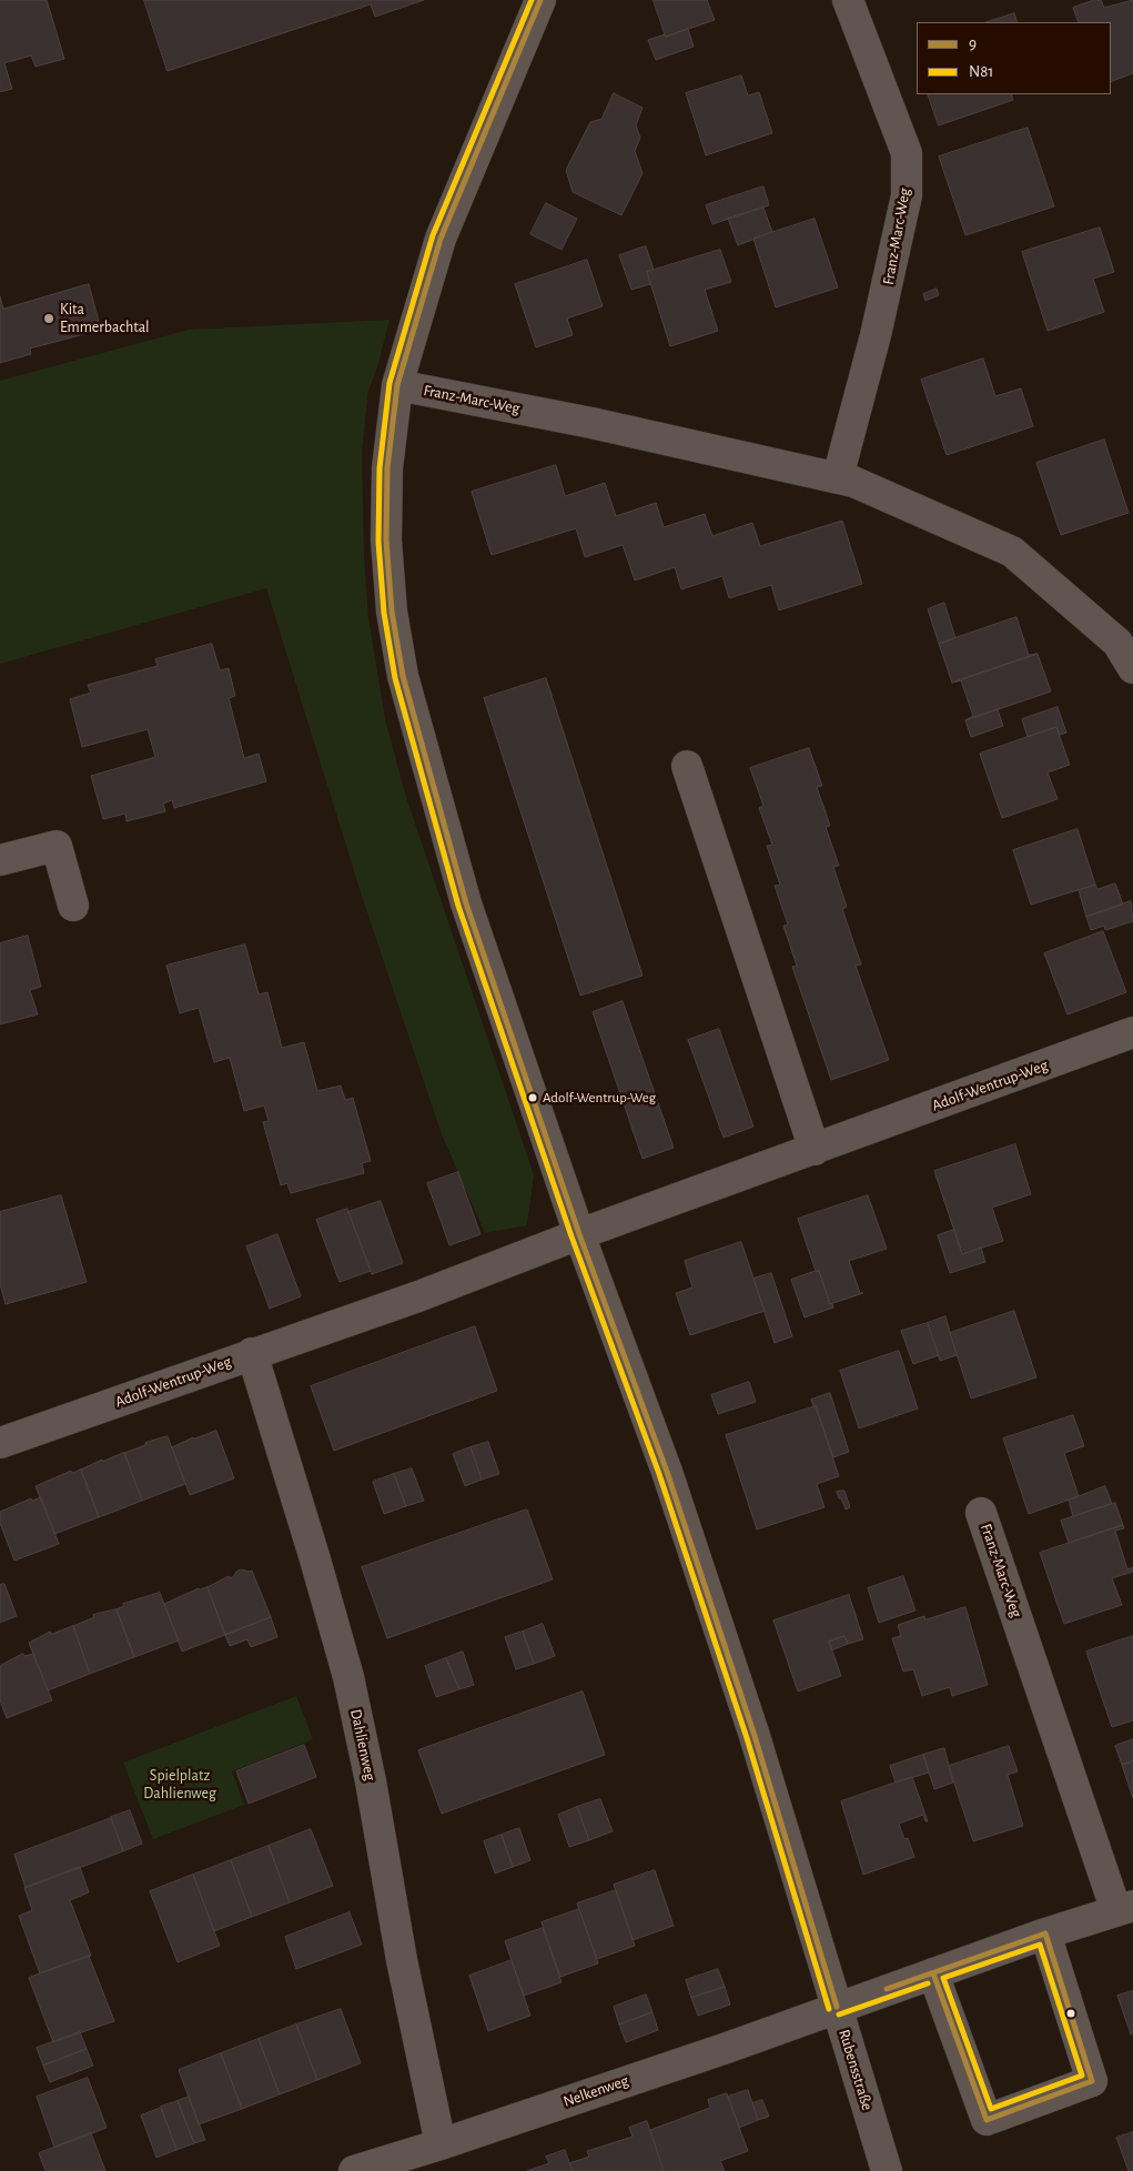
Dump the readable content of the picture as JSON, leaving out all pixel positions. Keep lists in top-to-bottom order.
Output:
{
  "streets": {
    "street": [
      "Franz-Marc-Weg",
      "Adolf-Wentrup-Weg",
      "Dahlienweg",
      "Rubensstraße",
      "Nelkenweg"
    ]
  },
  "crossings": [
    ["Franz-Marc-Weg", "Rubensstraße"],
    ["Franz-Marc-Weg", "Nelkenweg"],
    ["Adolf-Wentrup-Weg", "Dahlienweg"],
    ["Adolf-Wentrup-Weg", "Rubensstraße"],
    ["Dahlienweg", "Nelkenweg"],
    ["Rubensstraße", "Nelkenweg"]
  ],
  "parks": ["Spielplatz Dahlienweg"],
  "places": ["Kita Emmerbachtal", "Adolf-Wentrup-Weg"],
  "lines": ["transit line 9", "transit line N81"],
  "legend": ["9", "N81"]
}
